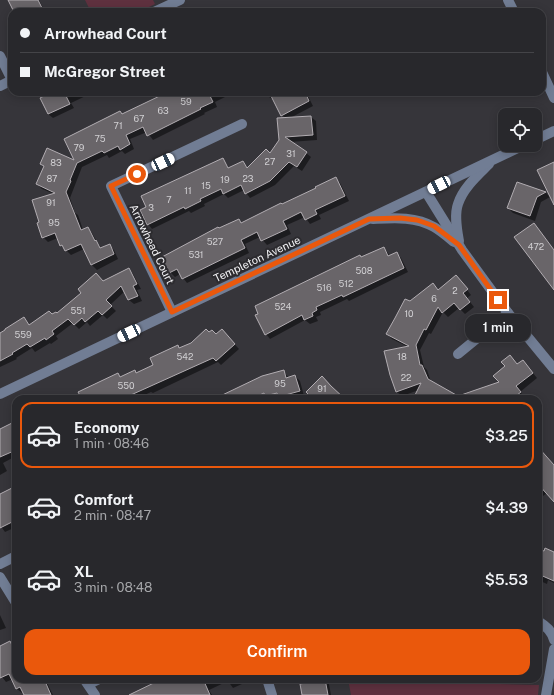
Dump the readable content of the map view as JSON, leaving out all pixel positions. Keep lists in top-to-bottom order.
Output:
{
  "streets": {
    "street": ["Arrowhead Court", "Templeton Avenue"]
  },
  "crossings": [
    ["Arrowhead Court", "Templeton Avenue"]
  ],
  "house_numbers": [
    "59",
    "63",
    "67",
    "71",
    "75",
    "79",
    "31",
    "27",
    "83",
    "87",
    "23",
    "19",
    "15",
    "11",
    "7",
    "91",
    "3",
    "95",
    "527",
    "472",
    "531",
    "508",
    "512",
    "516",
    "2",
    "6",
    "524",
    "551",
    "10",
    "559",
    "542",
    "18",
    "22",
    "95",
    "550",
    "91"
  ],
  "page": {
    "banner": ["Arrowhead Court", "McGregor Street"],
    "bubble": "1 min",
    "list": [
      {
        "name": "Economy",
        "note": "1 min · 08:46",
        "value": "$3.25"
      },
      {
        "name": "Comfort",
        "note": "2 min · 08:47",
        "value": "$4.39"
      },
      {
        "name": "XL",
        "note": "3 min · 08:48",
        "value": "$5.53"
      }
    ],
    "buttons": "Confirm"
  }
}
